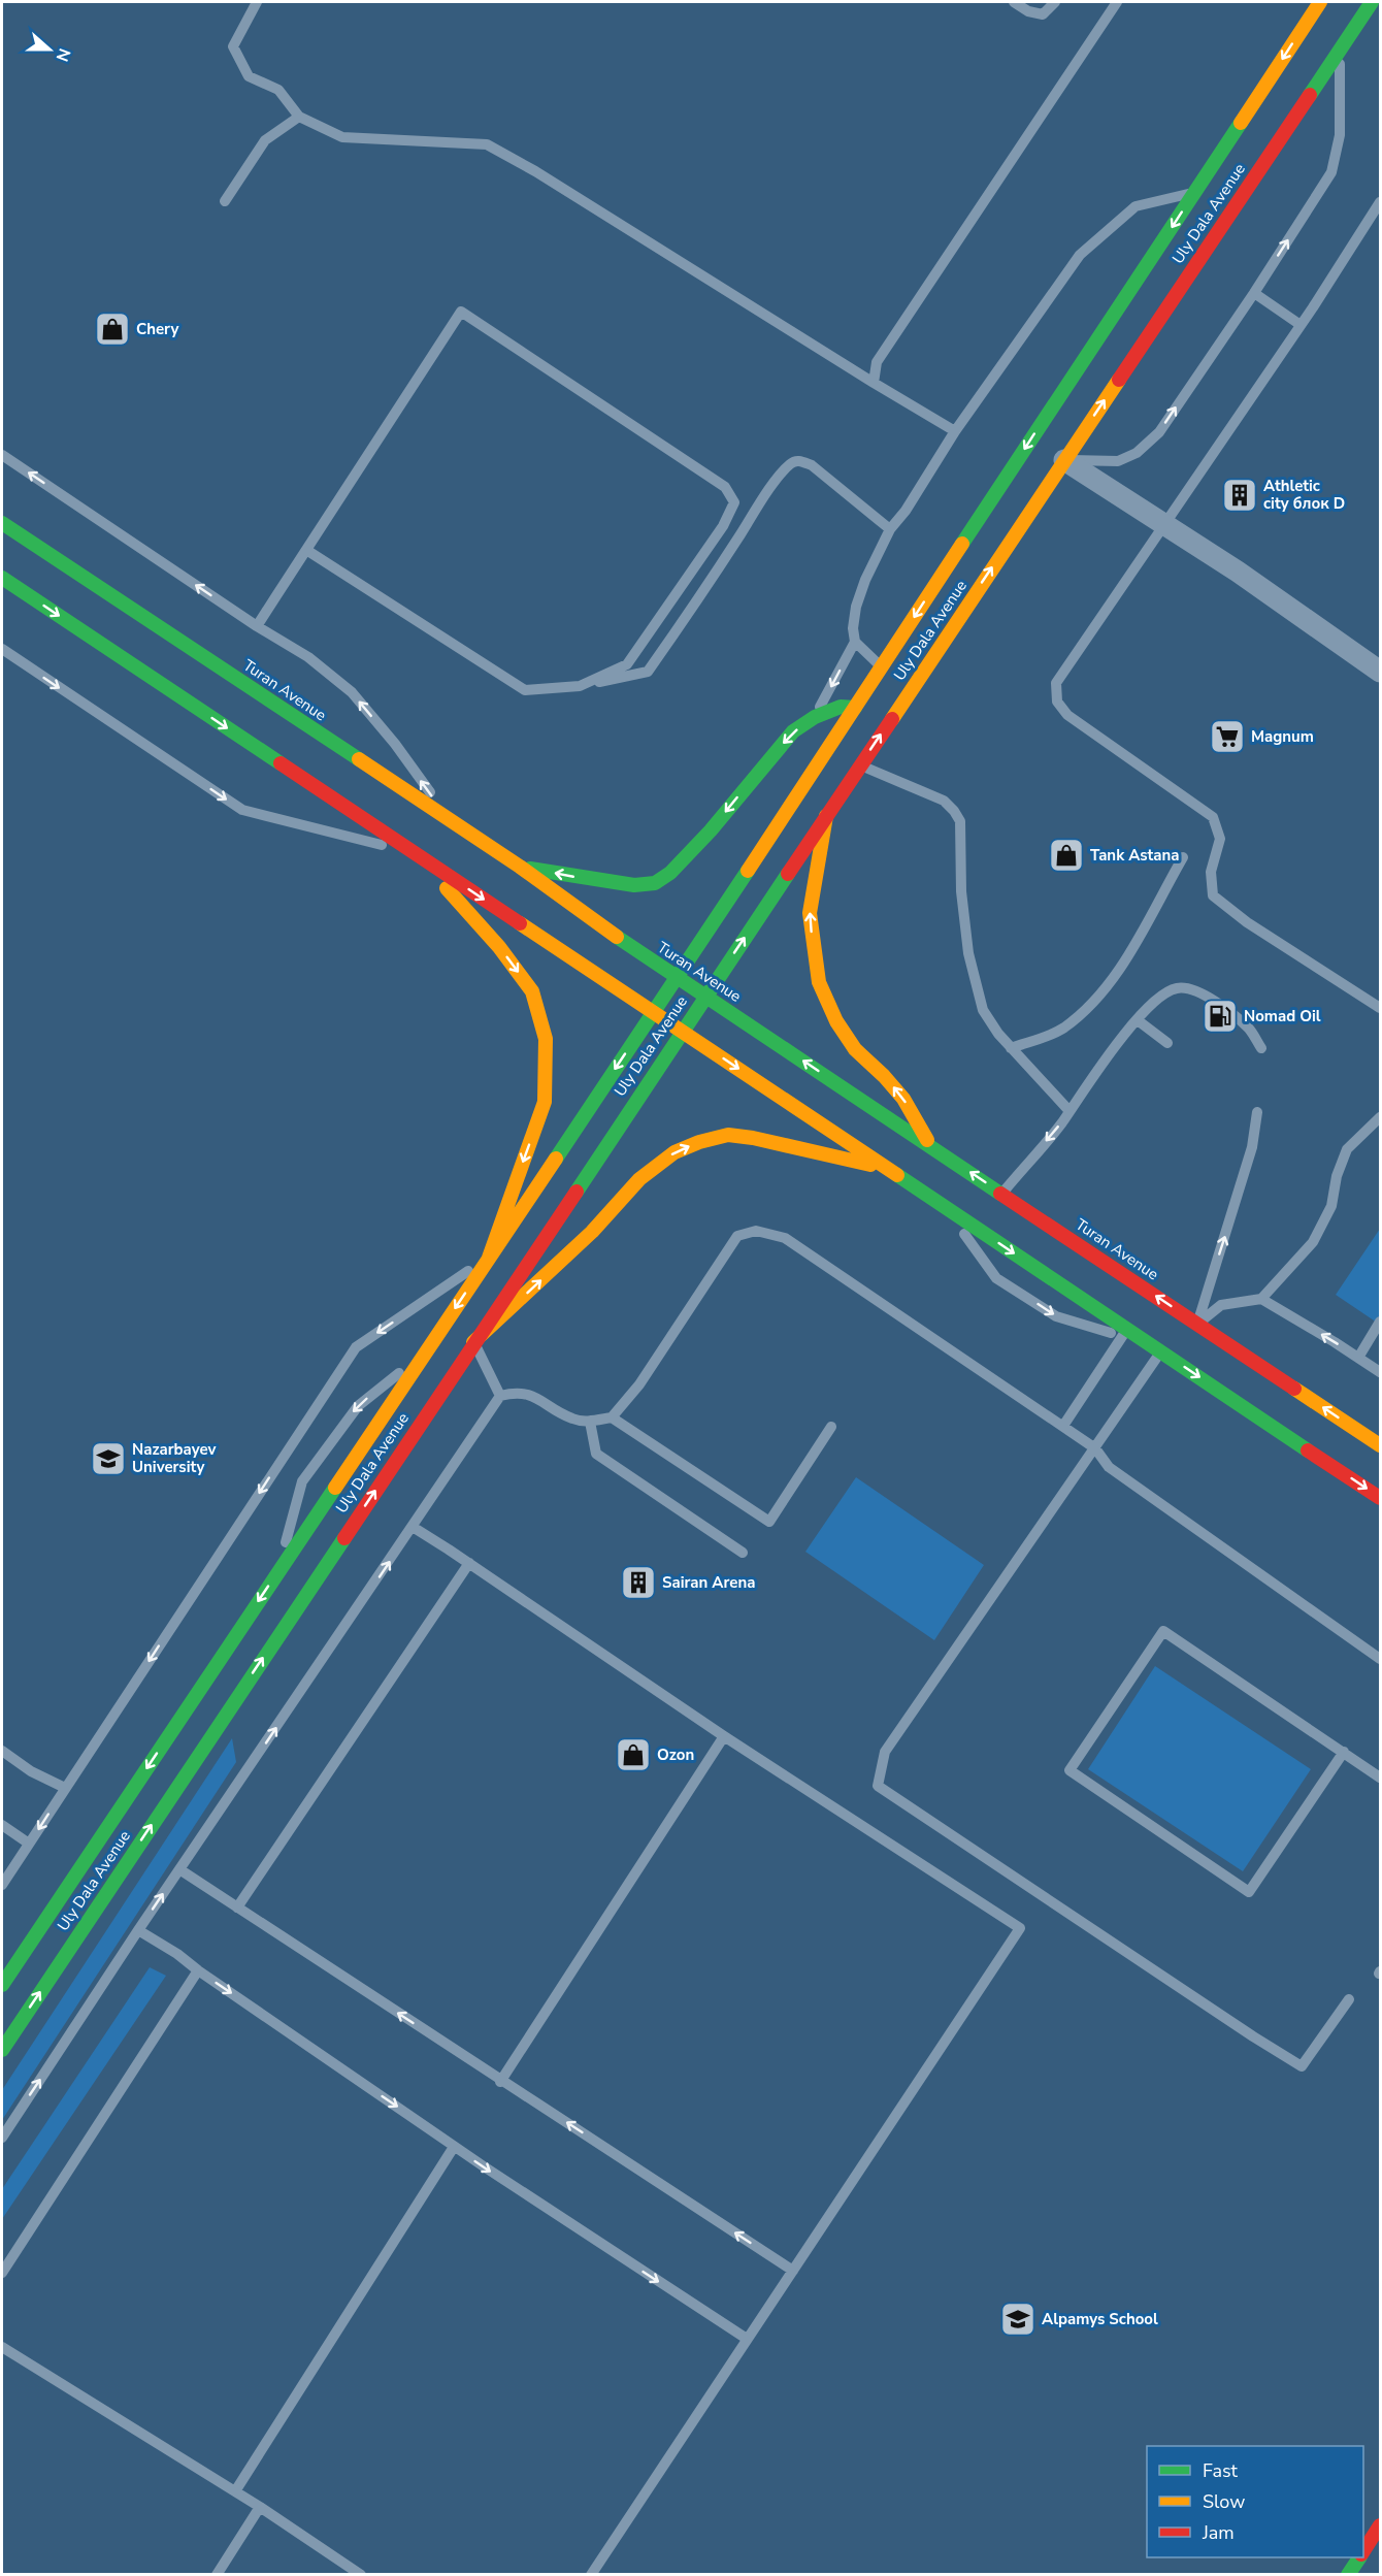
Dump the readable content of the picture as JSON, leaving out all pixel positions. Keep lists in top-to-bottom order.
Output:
{
  "streets": {
    "main road": ["Uly Dala Avenue", "Turan Avenue"]
  },
  "crossings": [
    ["Uly Dala Avenue", "Turan Avenue"]
  ],
  "places": {
    "shop": ["Chery", "Tank Astana", "Ozon"],
    "building": ["Athletic city блок D", "Sairan Arena"],
    "supermarket": ["Magnum"],
    "fuel station": ["Nomad Oil"],
    "school or university": ["Nazarbayev University", "Alpamys School"]
  },
  "legend": ["Fast", "Slow", "Jam"],
  "north": "right"
}
